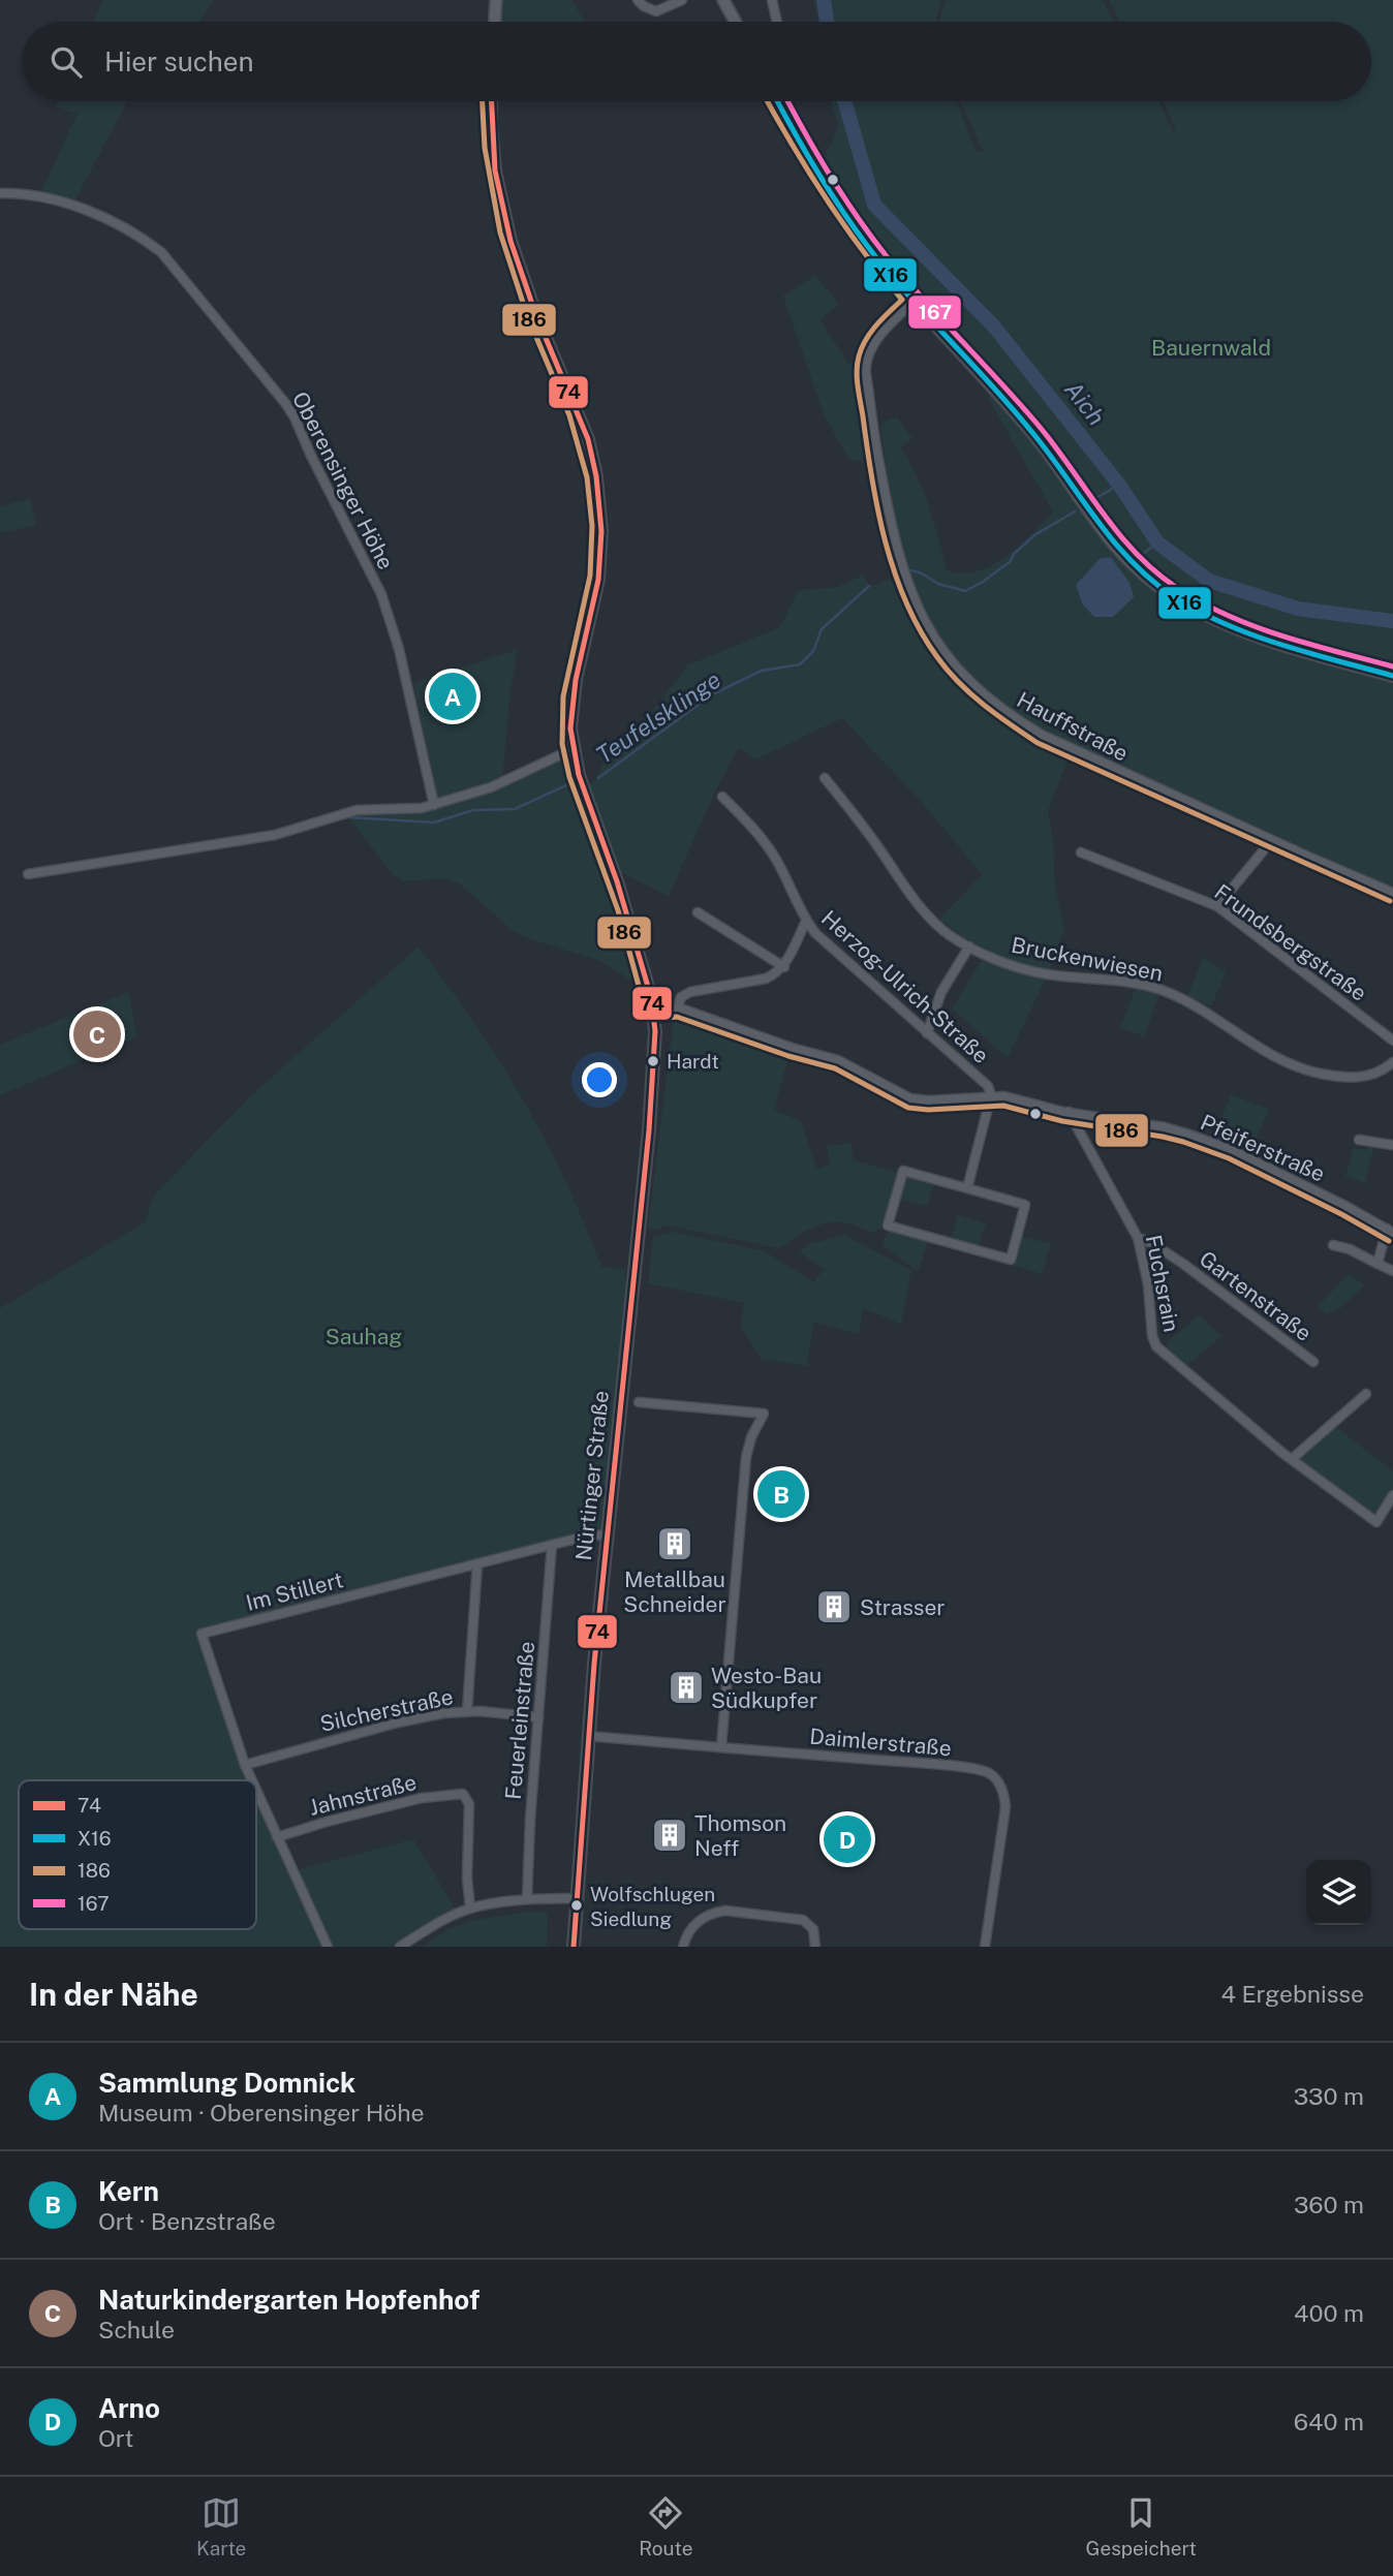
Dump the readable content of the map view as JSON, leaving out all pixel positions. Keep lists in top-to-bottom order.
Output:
{
  "streets": {
    "main road": ["Nürtinger Straße"],
    "street": [
      "Oberensinger Höhe",
      "Hauffstraße",
      "Frundsbergstraße",
      "Bruckenwiesen",
      "Herzog-Ulrich-Straße",
      "Pfeiferstraße",
      "Fuchsrain",
      "Gartenstraße",
      "Im Stillert",
      "Silcherstraße",
      "Feuerleinstraße",
      "Daimlerstraße",
      "Jahnstraße"
    ]
  },
  "crossings": [
    ["Herzog-Ulrich-Straße", "Pfeiferstraße"],
    ["Pfeiferstraße", "Fuchsrain"],
    ["Pfeiferstraße", "Nürtinger Straße"],
    ["Fuchsrain", "Gartenstraße"],
    ["Nürtinger Straße", "Im Stillert"],
    ["Nürtinger Straße", "Daimlerstraße"],
    ["Im Stillert", "Silcherstraße"],
    ["Im Stillert", "Feuerleinstraße"],
    ["Im Stillert", "Jahnstraße"],
    ["Silcherstraße", "Feuerleinstraße"]
  ],
  "water": ["Aich", "Teufelsklinge"],
  "parks": ["Bauernwald", "Sauhag"],
  "places": {
    "other": ["Hardt", "Wolfschlugen Siedlung"],
    "building": [
      "Metallbau Schneider",
      "Strasser",
      "Westo-Bau Südkupfer",
      "Thomson Neff"
    ]
  },
  "lines": [
    "transit line 74",
    "transit line X16",
    "transit line 186",
    "transit line 167"
  ],
  "legend": [
    "74",
    "X16",
    "186",
    "167"
  ],
  "page": {
    "search": "Hier suchen",
    "pins": [
      "A",
      "C",
      "B",
      "D"
    ],
    "heading": ["In der Nähe", "4 Ergebnisse"],
    "list": [
      {
        "mark": "A",
        "name": "Sammlung Domnick",
        "note": "Museum · Oberensinger Höhe",
        "value": "330 m"
      },
      {
        "mark": "B",
        "name": "Kern",
        "note": "Ort · Benzstraße",
        "value": "360 m"
      },
      {
        "mark": "C",
        "name": "Naturkindergarten Hopfenhof",
        "note": "Schule",
        "value": "400 m"
      },
      {
        "mark": "D",
        "name": "Arno",
        "note": "Ort",
        "value": "640 m"
      }
    ],
    "nav": ["Karte", "Route", "Gespeichert"]
  }
}
